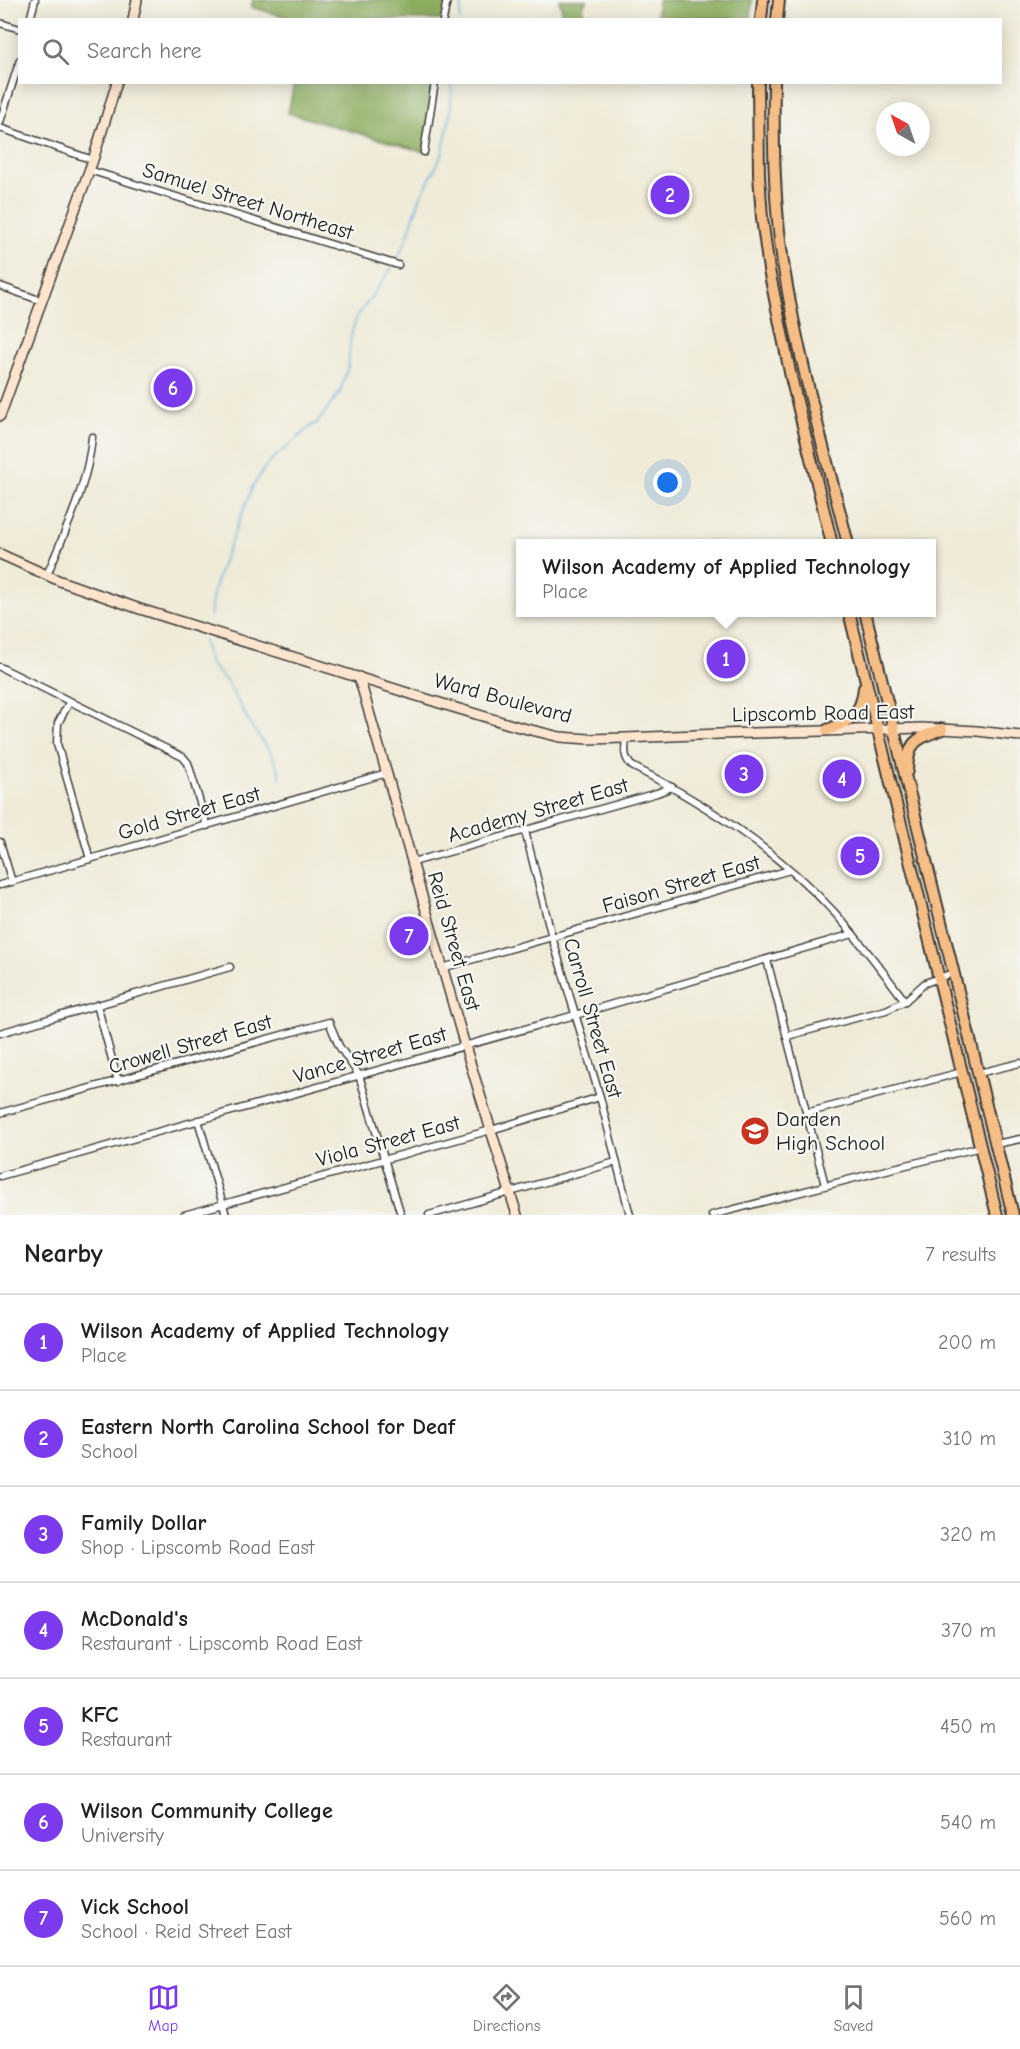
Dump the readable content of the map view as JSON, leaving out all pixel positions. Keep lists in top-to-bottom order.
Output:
{
  "streets": {
    "main road": ["Ward Boulevard", "Lipscomb Road East", "Reid Street East"],
    "street": [
      "Samuel Street Northeast",
      "Academy Street East",
      "Gold Street East",
      "Faison Street East",
      "Carroll Street East",
      "Crowell Street East",
      "Vance Street East",
      "Viola Street East"
    ]
  },
  "crossings": [
    ["Ward Boulevard", "Lipscomb Road East"],
    ["Ward Boulevard", "Reid Street East"],
    ["Academy Street East", "Reid Street East"],
    ["Academy Street East", "Carroll Street East"],
    ["Gold Street East", "Reid Street East"],
    ["Faison Street East", "Reid Street East"],
    ["Faison Street East", "Carroll Street East"],
    ["Reid Street East", "Vance Street East"],
    ["Reid Street East", "Viola Street East"],
    ["Carroll Street East", "Vance Street East"],
    ["Carroll Street East", "Viola Street East"],
    ["Crowell Street East", "Vance Street East"]
  ],
  "places": {
    "school or university": ["Darden High School"]
  },
  "north": "top left",
  "page": {
    "search": "Search here",
    "pins": [
      "2",
      "6",
      "1",
      "3",
      "4",
      "5",
      "7"
    ],
    "popup": ["Wilson Academy of Applied Technology", "Place"],
    "heading": ["Nearby", "7 results"],
    "list": [
      {
        "mark": "1",
        "name": "Wilson Academy of Applied Technology",
        "note": "Place",
        "value": "200 m"
      },
      {
        "mark": "2",
        "name": "Eastern North Carolina School for Deaf",
        "note": "School",
        "value": "310 m"
      },
      {
        "mark": "3",
        "name": "Family Dollar",
        "note": "Shop · Lipscomb Road East",
        "value": "320 m"
      },
      {
        "mark": "4",
        "name": "McDonald's",
        "note": "Restaurant · Lipscomb Road East",
        "value": "370 m"
      },
      {
        "mark": "5",
        "name": "KFC",
        "note": "Restaurant",
        "value": "450 m"
      },
      {
        "mark": "6",
        "name": "Wilson Community College",
        "note": "University",
        "value": "540 m"
      },
      {
        "mark": "7",
        "name": "Vick School",
        "note": "School · Reid Street East",
        "value": "560 m"
      }
    ],
    "nav": ["Map", "Directions", "Saved"]
  }
}
